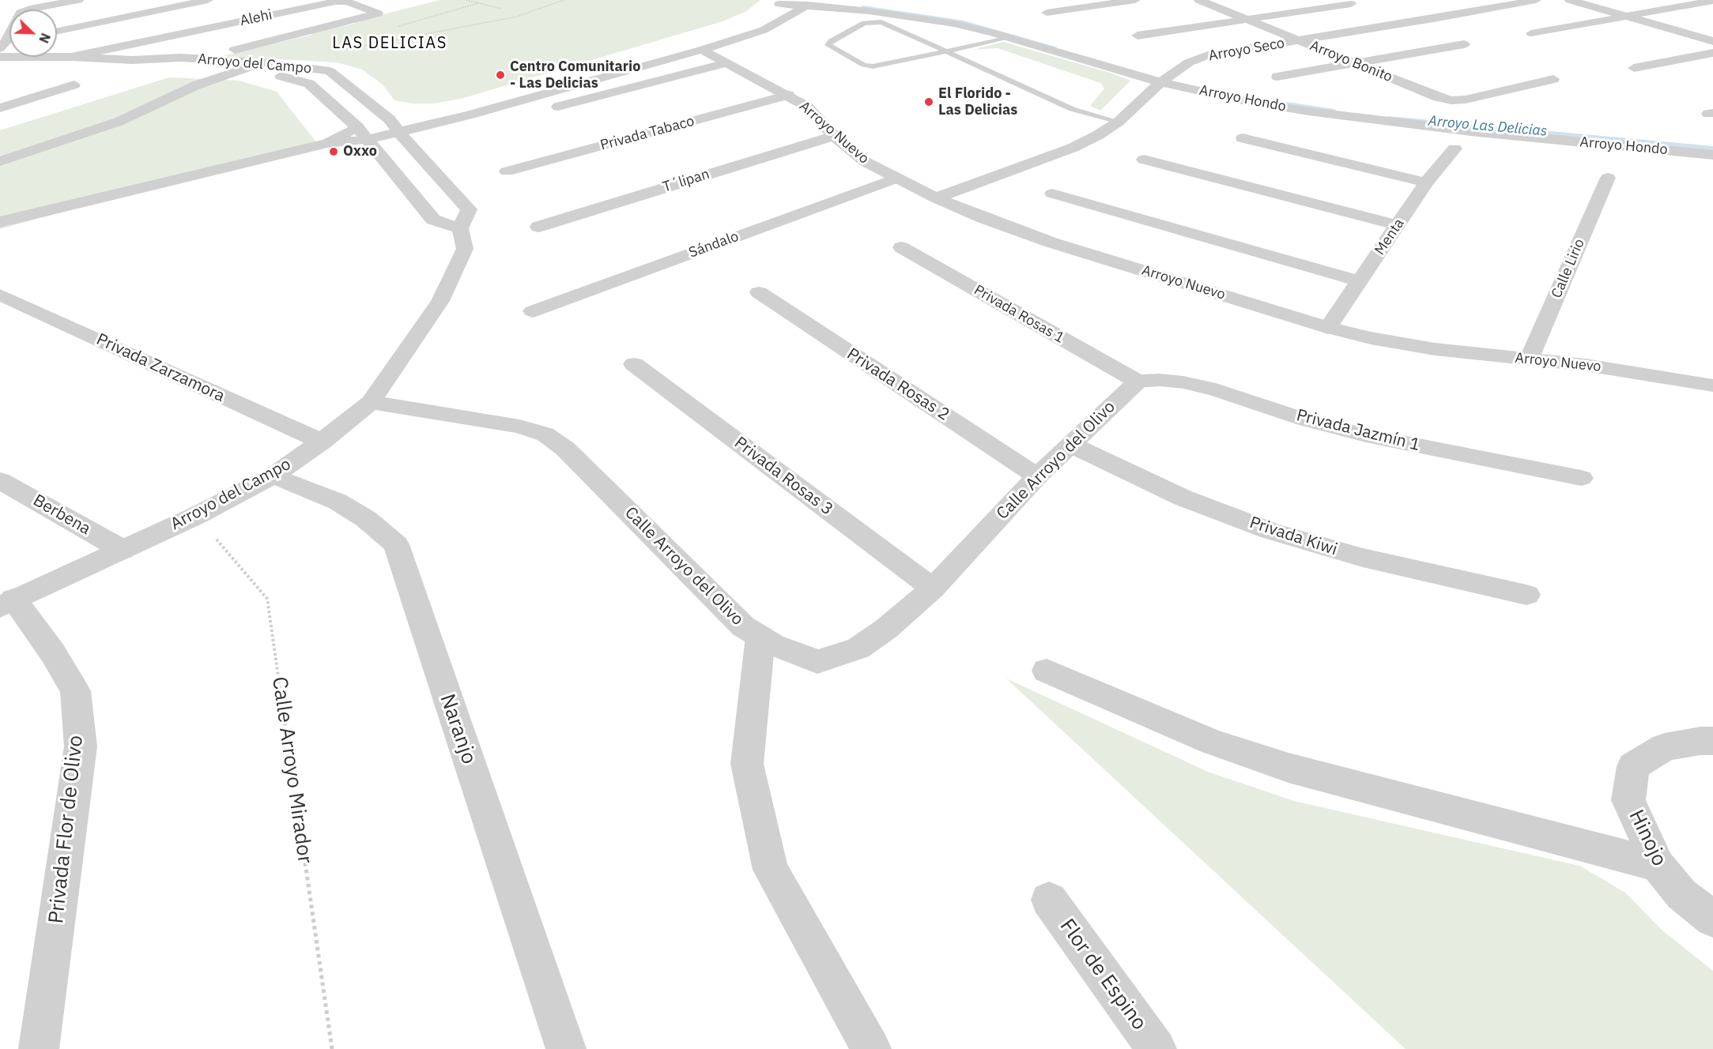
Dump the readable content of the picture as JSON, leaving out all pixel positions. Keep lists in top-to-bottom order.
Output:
{
  "streets": {
    "street": [
      "Alehi",
      "Arroyo Seco",
      "Arroyo Bonito",
      "Arroyo del Campo",
      "Arroyo Hondo",
      "Arroyo Nuevo",
      "Privada Tabaco",
      "T´lipan",
      "Menta",
      "Sándalo",
      "Calle Lirio",
      "Privada Rosas 1",
      "Privada Zarzamora",
      "Privada Rosas 2",
      "Privada Jazmín 1",
      "Calle Arroyo del Olivo",
      "Privada Rosas 3",
      "Berbena",
      "Privada Kiwi",
      "Naranjo",
      "Privada Flor de Olivo",
      "Hinojo",
      "Flor de Espino"
    ],
    "path": ["Calle Arroyo Mirador"]
  },
  "crossings": [
    ["Alehi", "Arroyo del Campo"],
    ["Arroyo Seco", "Arroyo Bonito"],
    ["Arroyo Seco", "Arroyo Hondo"],
    ["Arroyo Seco", "Arroyo Nuevo"],
    ["Arroyo del Campo", "Privada Zarzamora"],
    ["Arroyo del Campo", "Calle Arroyo del Olivo"],
    ["Arroyo del Campo", "Berbena"],
    ["Arroyo del Campo", "Naranjo"],
    ["Arroyo del Campo", "Calle Arroyo Mirador"],
    ["Arroyo del Campo", "Privada Flor de Olivo"],
    ["Arroyo Nuevo", "Privada Tabaco"],
    ["Arroyo Nuevo", "T´lipan"],
    ["Arroyo Nuevo", "Menta"],
    ["Arroyo Nuevo", "Sándalo"],
    ["Arroyo Nuevo", "Calle Lirio"],
    ["Privada Rosas 1", "Privada Jazmín 1"],
    ["Privada Rosas 1", "Calle Arroyo del Olivo"],
    ["Privada Rosas 2", "Calle Arroyo del Olivo"],
    ["Privada Jazmín 1", "Calle Arroyo del Olivo"],
    ["Calle Arroyo del Olivo", "Privada Rosas 3"],
    ["Calle Arroyo del Olivo", "Privada Kiwi"]
  ],
  "districts": ["LAS DELICIAS"],
  "water": ["Arroyo Las Delicias"],
  "places": ["Centro Comunitario - Las Delicias", "El Florido - Las Delicias", "Oxxo"],
  "north": "bottom right"
}
